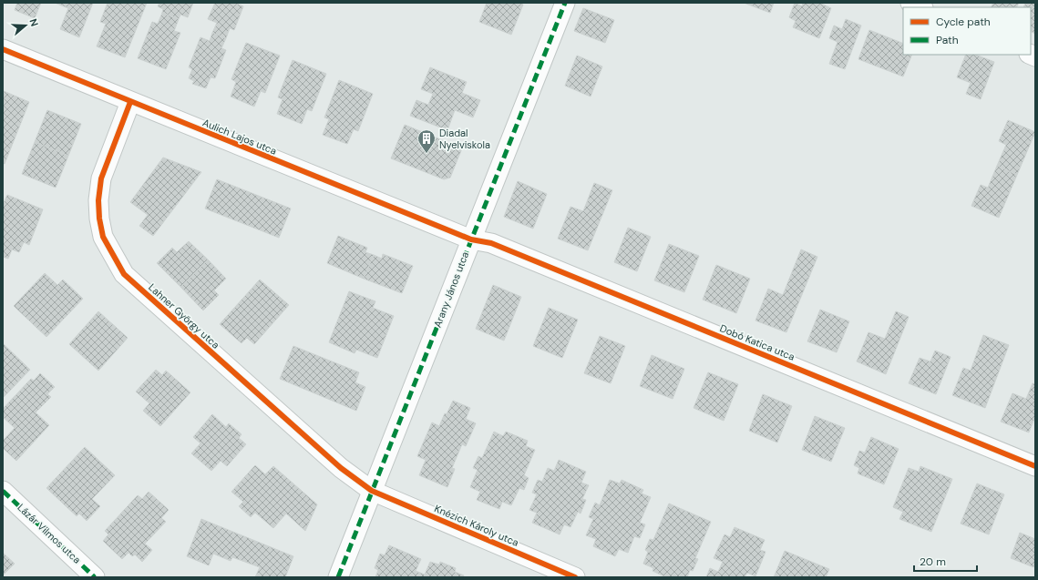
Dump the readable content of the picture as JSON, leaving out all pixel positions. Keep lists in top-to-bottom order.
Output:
{
  "streets": {
    "street": [
      "Aulich Lajos utca",
      "Arany János utca",
      "Lahner György utca",
      "Dobó Katica utca",
      "Knézich Károly utca",
      "Lázár Vilmos utca"
    ]
  },
  "crossings": [
    ["Aulich Lajos utca", "Arany János utca"],
    ["Aulich Lajos utca", "Lahner György utca"],
    ["Aulich Lajos utca", "Dobó Katica utca"],
    ["Arany János utca", "Lahner György utca"],
    ["Arany János utca", "Dobó Katica utca"],
    ["Arany János utca", "Knézich Károly utca"],
    ["Lahner György utca", "Knézich Károly utca"]
  ],
  "places": {
    "building": ["Diadal Nyelviskola"]
  },
  "legend": ["Cycle path", "Path"],
  "scale_bar": "20 m",
  "north": "right"
}
